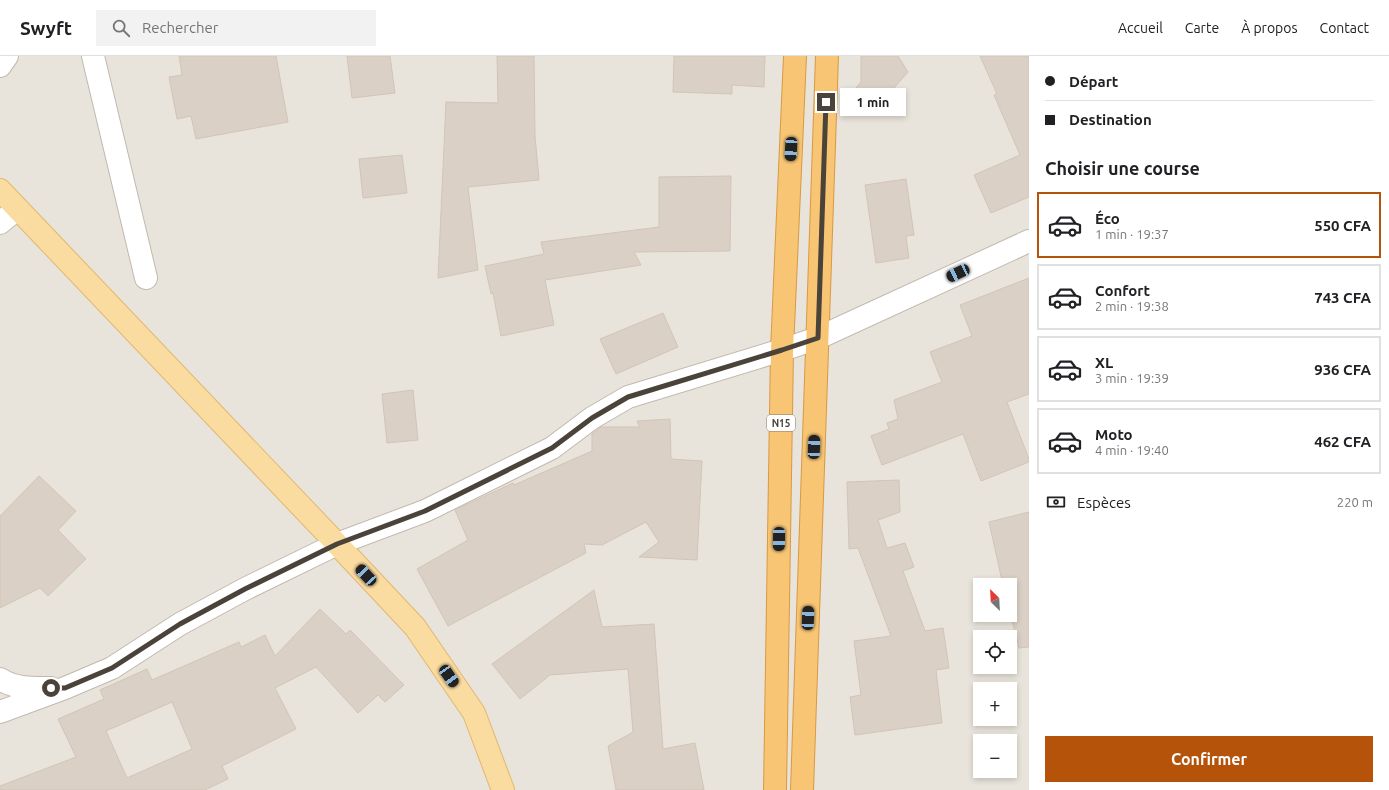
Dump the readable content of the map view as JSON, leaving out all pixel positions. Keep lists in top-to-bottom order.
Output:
{
  "streets": {
    "highway": ["N15"]
  },
  "north": "top left",
  "page": {
    "header": "Swyft",
    "search": "Rechercher",
    "nav": [
      "Accueil",
      "Carte",
      "À propos",
      "Contact"
    ],
    "banner": ["Départ", "Destination"],
    "bubble": "1 min",
    "heading": "Choisir une course",
    "list": [
      {
        "name": "Éco",
        "note": "1 min · 19:37",
        "value": "550 CFA"
      },
      {
        "name": "Confort",
        "note": "2 min · 19:38",
        "value": "743 CFA"
      },
      {
        "name": "XL",
        "note": "3 min · 19:39",
        "value": "936 CFA"
      },
      {
        "name": "Moto",
        "note": "4 min · 19:40",
        "value": "462 CFA"
      }
    ],
    "pay": ["Espèces", "220 m"],
    "map_buttons": ["+", "−"],
    "buttons": "Confirmer"
  }
}
